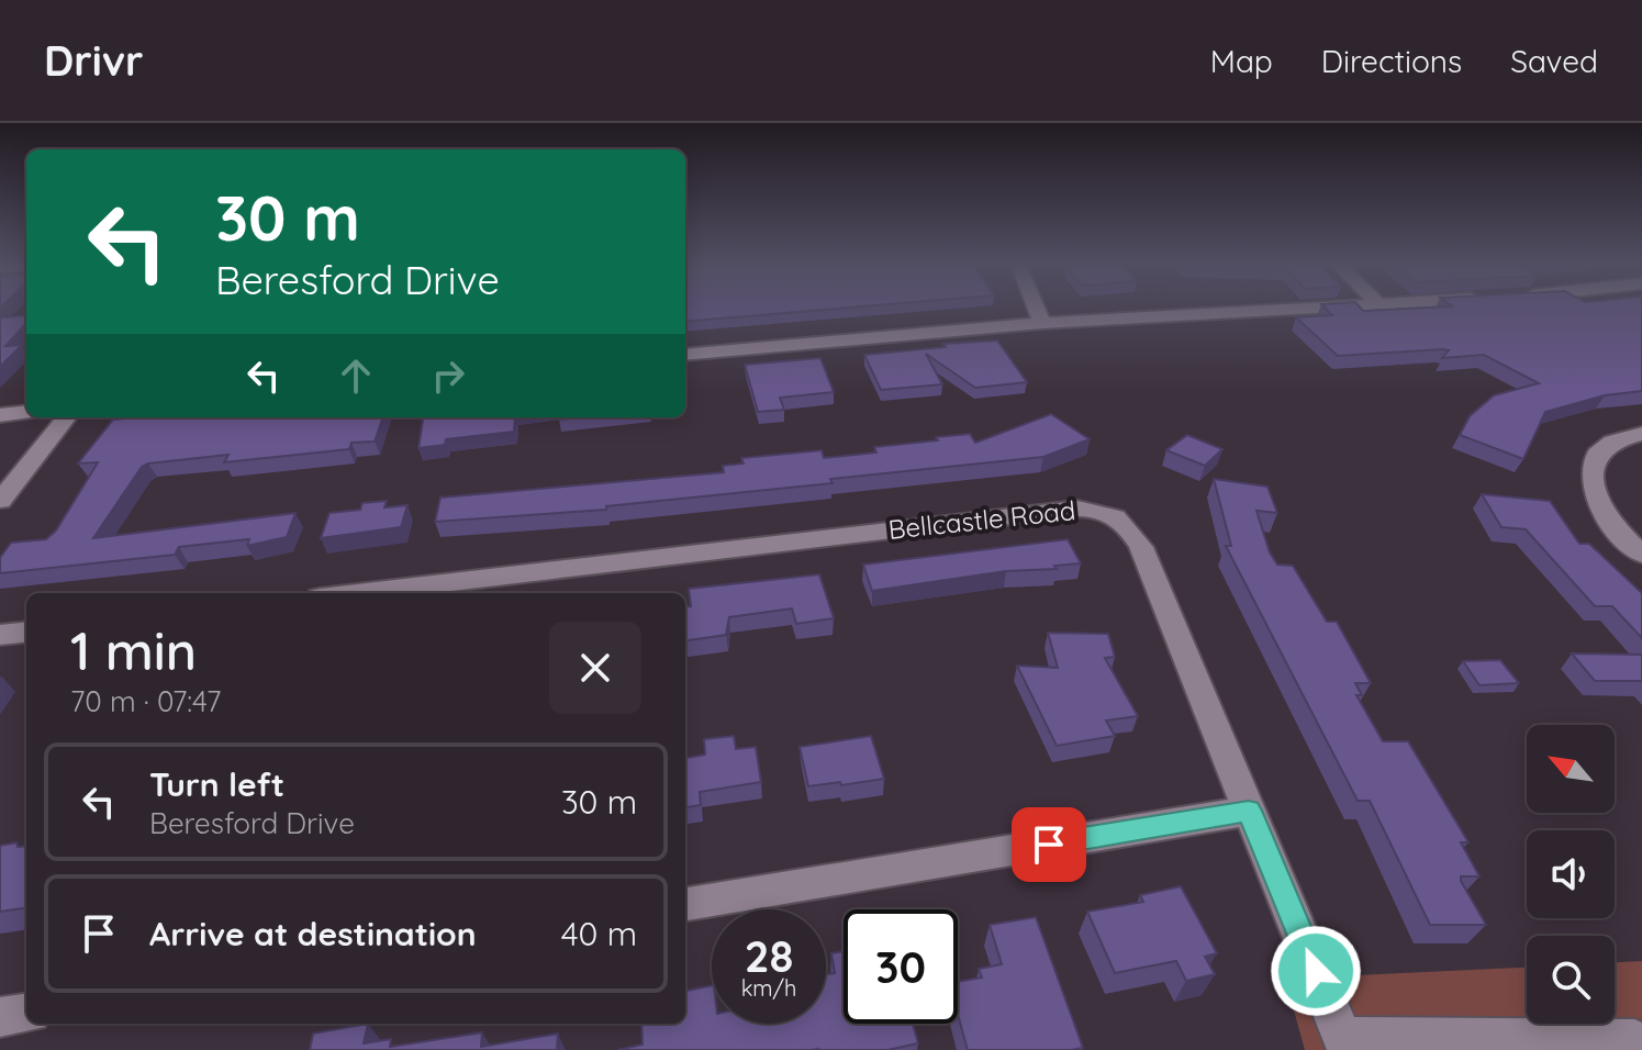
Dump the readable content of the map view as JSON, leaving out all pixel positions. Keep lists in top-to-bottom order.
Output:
{
  "streets": {
    "street": ["Bellcastle Road"]
  },
  "north": "top left",
  "page": {
    "header": "Drivr",
    "nav": ["Map", "Directions", "Saved"],
    "turn": ["30 m", "Beresford Drive"],
    "heading": ["1 min", "70 m · 07:47"],
    "list": [
      {
        "name": "Turn left",
        "note": "Beresford Drive",
        "value": "30 m"
      },
      {
        "name": "Arrive at destination",
        "value": "40 m"
      }
    ],
    "speed": "28 km/h",
    "limit": "30"
  }
}
